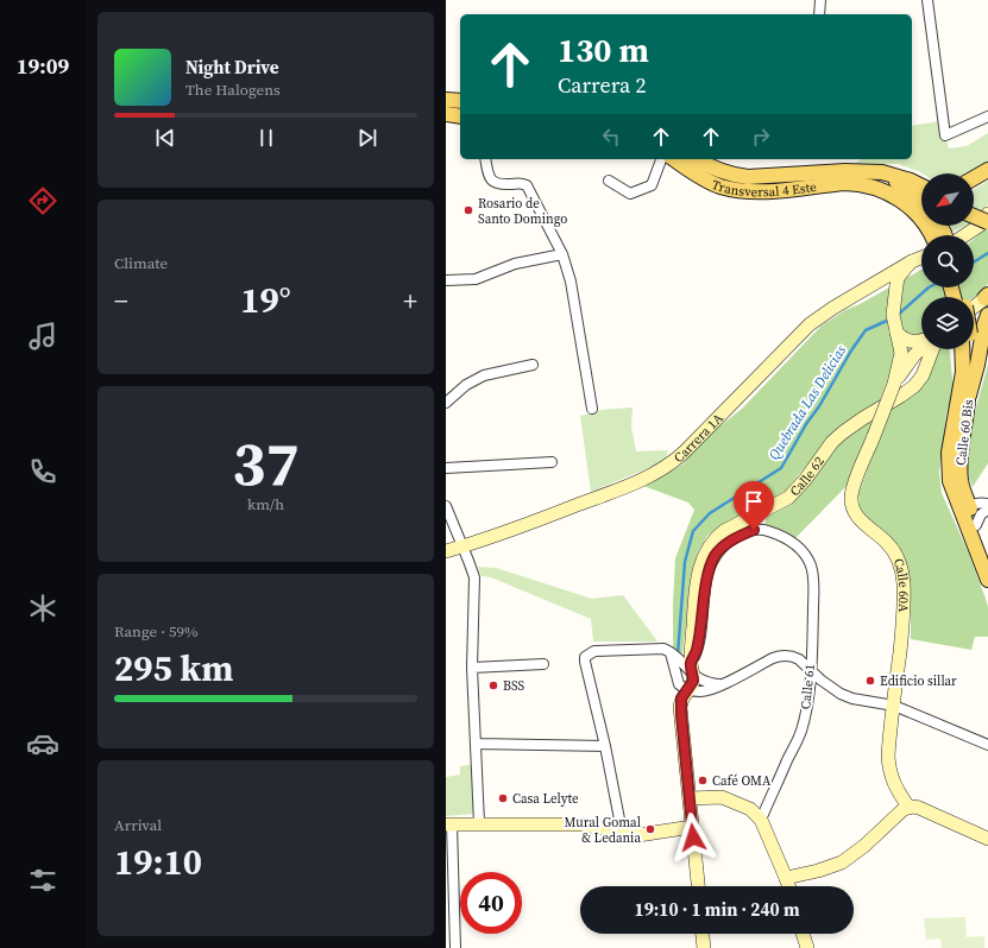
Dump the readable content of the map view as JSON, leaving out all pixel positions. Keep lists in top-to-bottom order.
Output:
{
  "streets": {
    "main road": ["Transversal 4 Este", "Calle 60 Bis"],
    "street": [
      "Carrera 1A",
      "Calle 62",
      "Calle 60A",
      "Calle 61"
    ]
  },
  "crossings": [
    ["Carrera 1A", "Calle 60A"],
    ["Calle 62", "Calle 61"]
  ],
  "water": ["Quebrada Las Delicias"],
  "places": [
    "Rosario de Santo Domingo",
    "Edificio sillar",
    "BSS",
    "Café OMA",
    "Casa Lelyte",
    "Mural Gomal & Ledania"
  ],
  "north": "bottom left",
  "page": {
    "tabs": "19:09",
    "turn": ["130 m", "Carrera 2"],
    "song": ["Night Drive", "The Halogens"],
    "tile": [
      "Climate",
      ["37", "km/h"],
      ["Range · 59%", "295 km"],
      ["Arrival", "19:10"]
    ],
    "heat": ["−", "19°", "+"],
    "limit": "40",
    "trip": "19:10 · 1 min · 240 m"
  }
}
